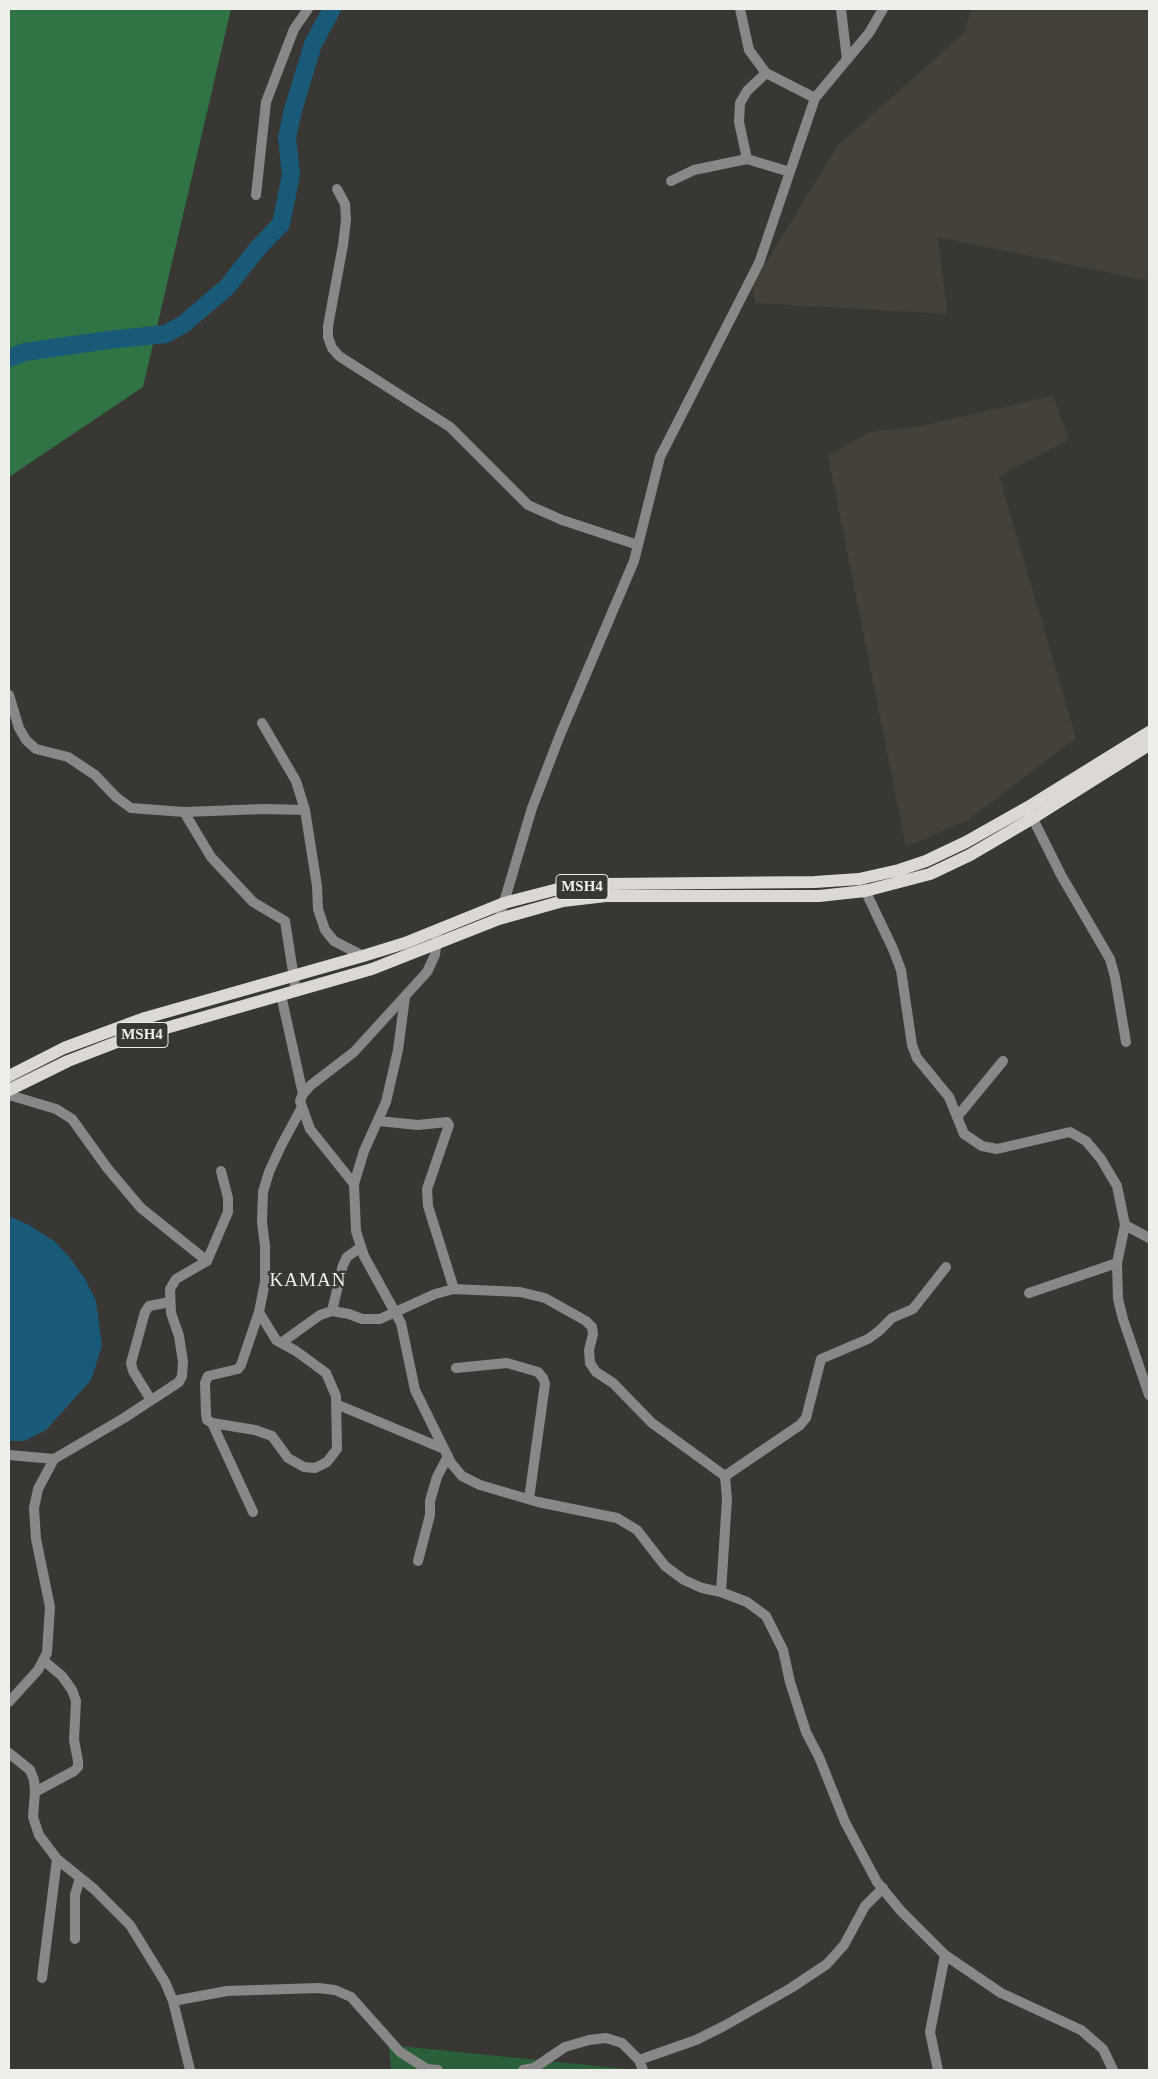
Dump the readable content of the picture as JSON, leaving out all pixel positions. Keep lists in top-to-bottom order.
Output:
{
  "streets": {
    "main road": ["MSH4"]
  },
  "districts": ["KAMAN"]
}
